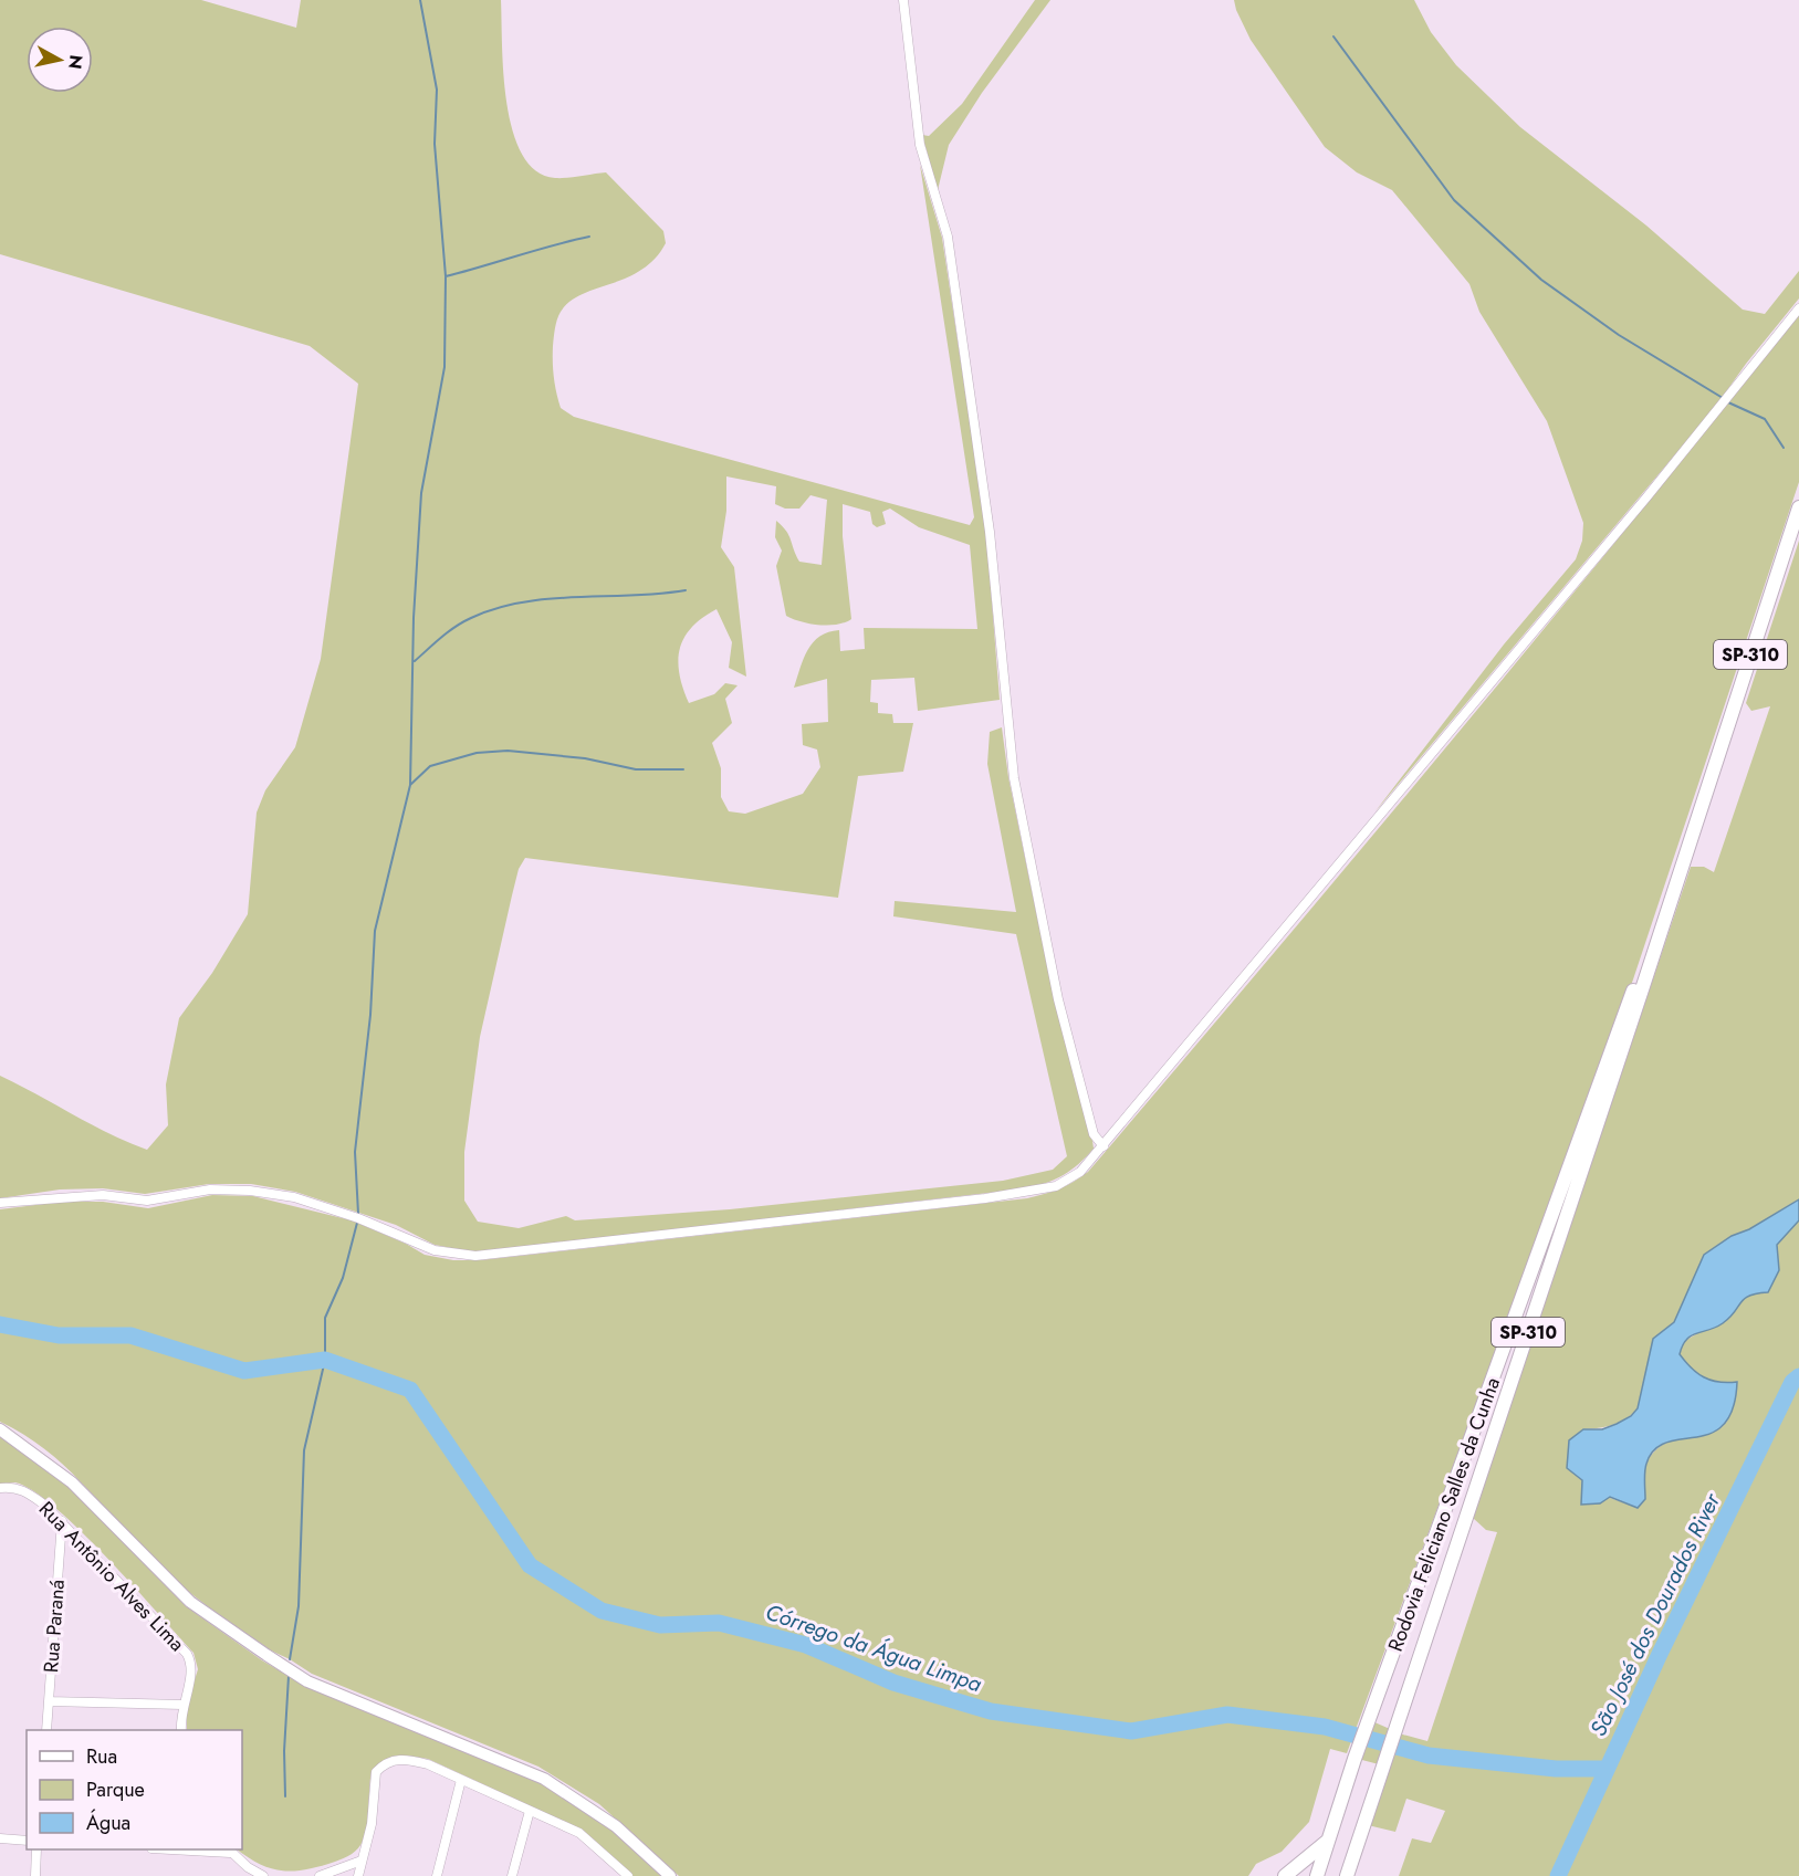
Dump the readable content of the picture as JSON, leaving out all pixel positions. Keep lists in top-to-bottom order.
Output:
{
  "streets": {
    "main road": ["SP-310", "Rodovia Feliciano Salles da Cunha"],
    "street": ["Rua Antônio Alves Lima", "Rua Paraná"]
  },
  "crossings": [
    ["Rua Antônio Alves Lima", "Rua Paraná"]
  ],
  "water": ["São José dos Dourados River", "Córrego da Água Limpa"],
  "legend": ["Rua", "Parque", "Água"],
  "north": "right"
}
